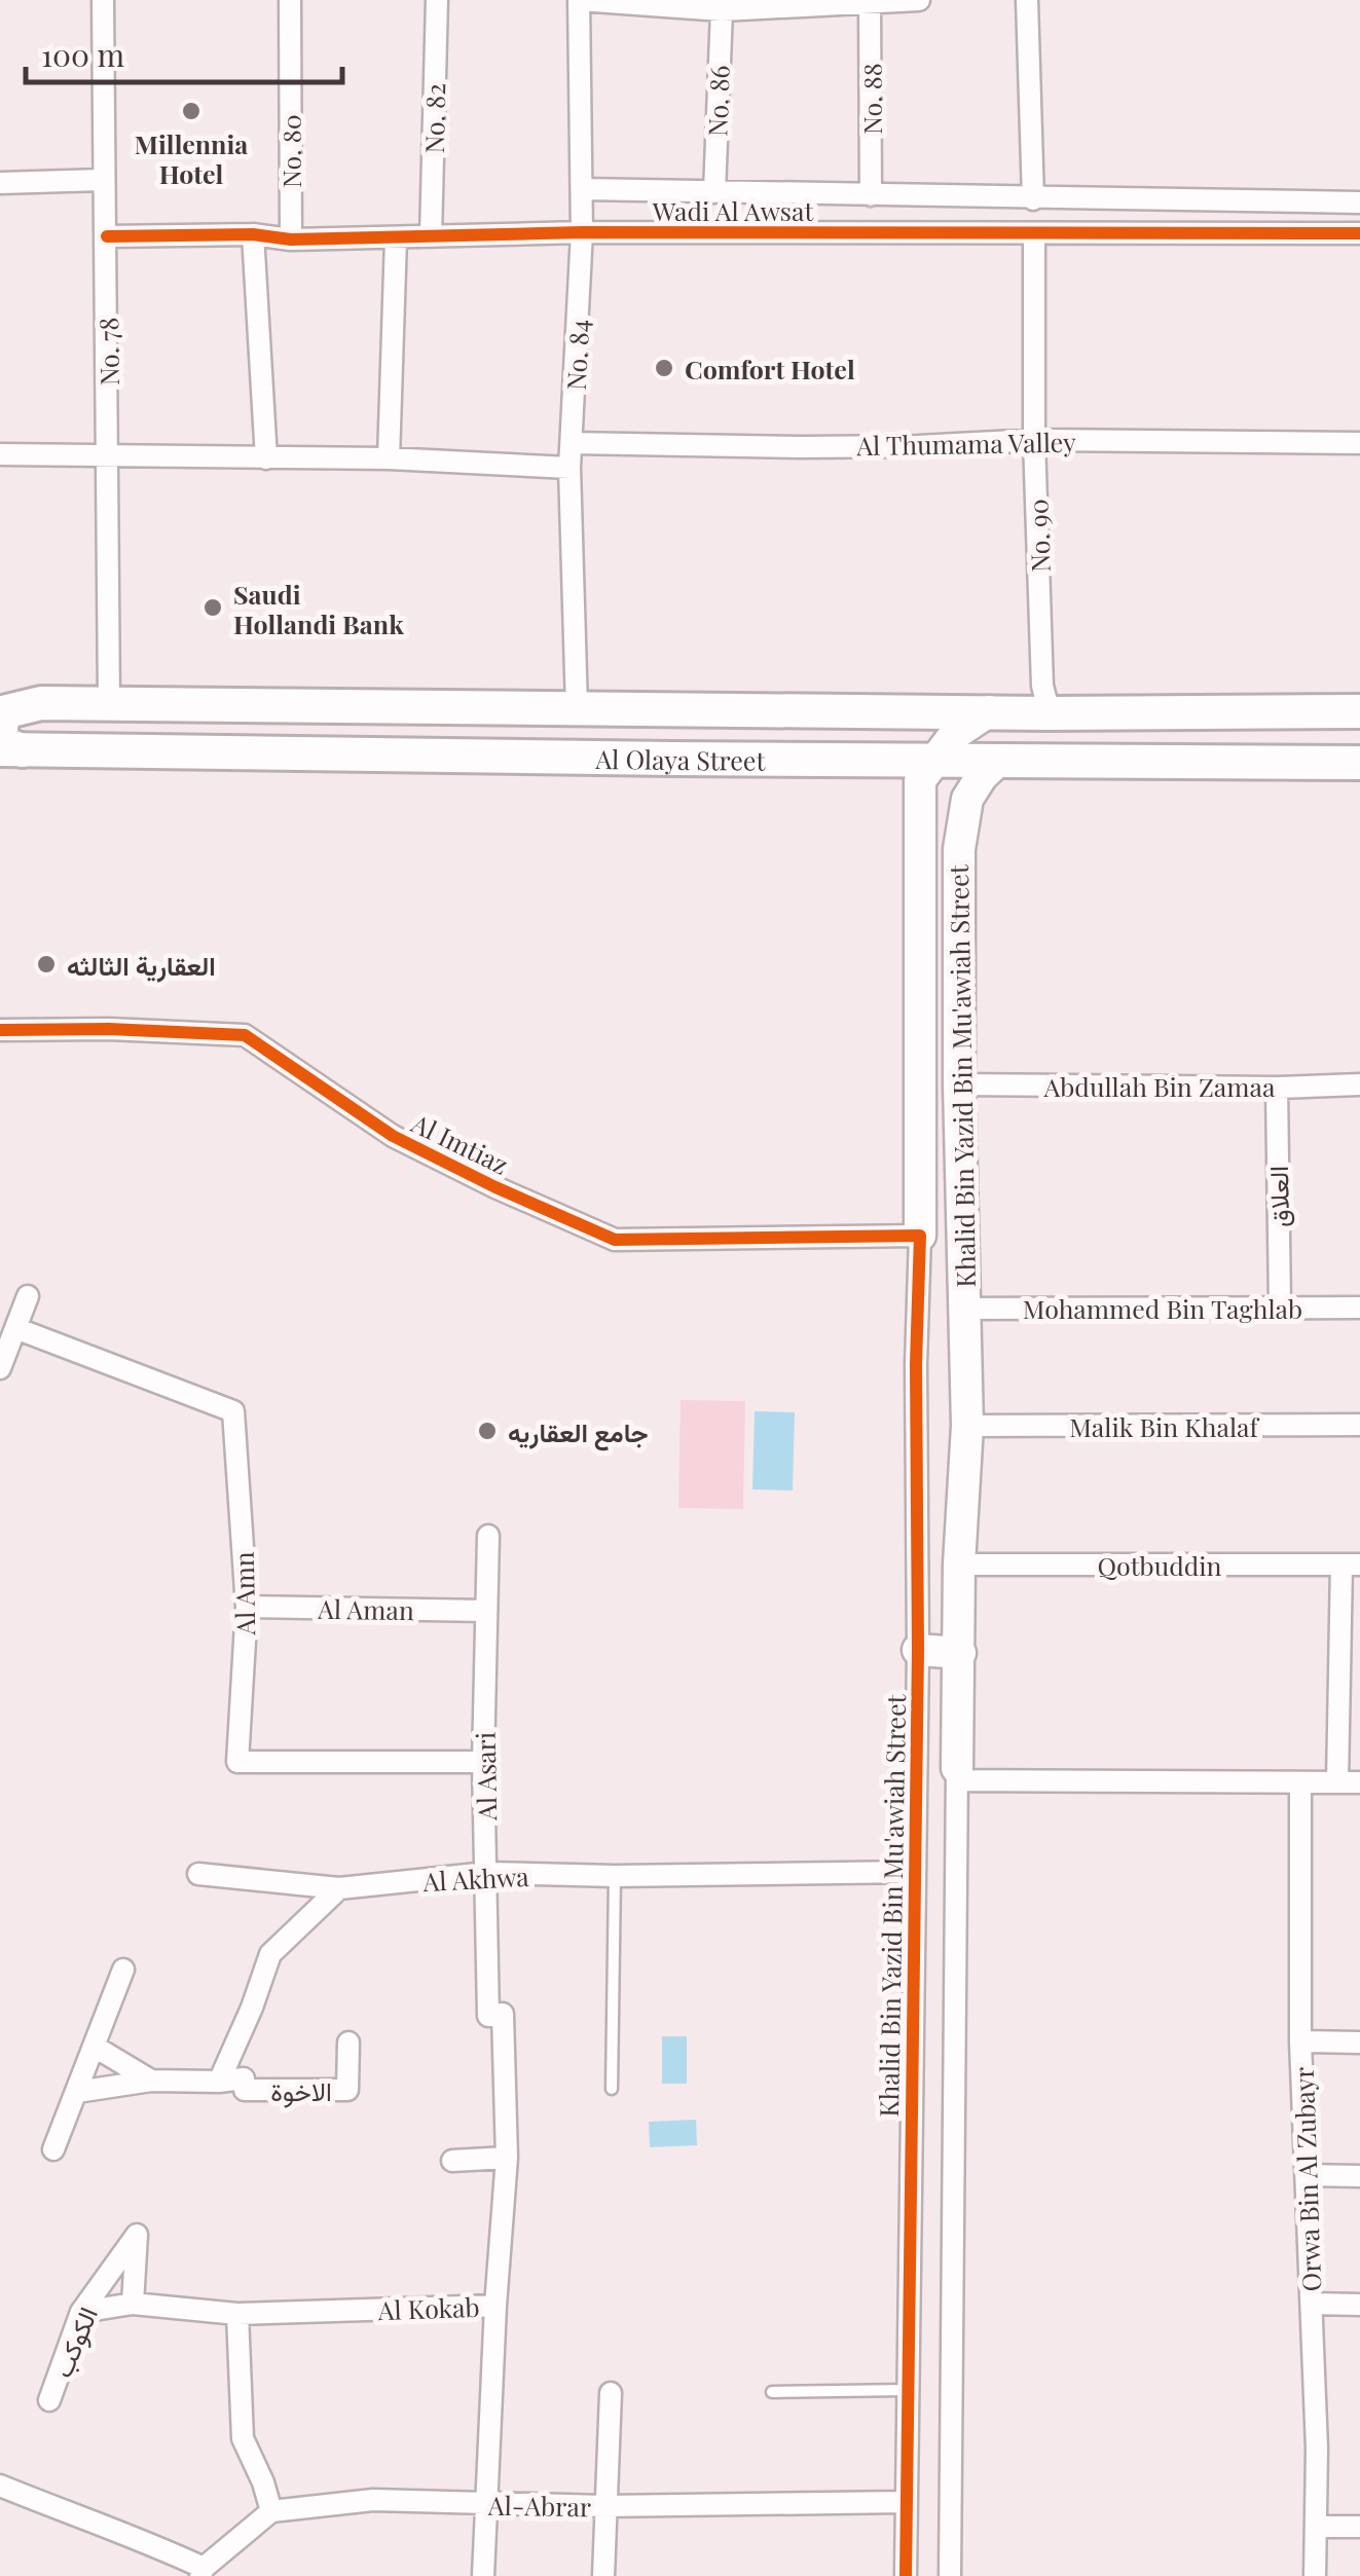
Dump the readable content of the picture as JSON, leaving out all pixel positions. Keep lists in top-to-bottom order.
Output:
{
  "streets": {
    "main road": ["Al Olaya Street", "Khalid Bin Yazid Bin Mu'awiah Street"],
    "street": [
      "No. 88",
      "No. 86",
      "No. 82",
      "No. 80",
      "Wadi Al Awsat",
      "No. 78",
      "No. 84",
      "Al Thumama Valley",
      "No. 90",
      "Abdullah Bin Zamaa",
      "Al Imtiaz",
      "العلاق",
      "Mohammed Bin Taghlab",
      "Malik Bin Khalaf",
      "Qotbuddin",
      "Al Amn",
      "Al Aman",
      "Al Asari",
      "Al Akhwa",
      "الاخوة",
      "Orwa Bin Al Zubayr",
      "Al Kokab",
      "الكوكب",
      "Al-Abrar"
    ]
  },
  "crossings": [
    ["No. 88", "Wadi Al Awsat"],
    ["No. 86", "Wadi Al Awsat"],
    ["No. 82", "Wadi Al Awsat"],
    ["No. 80", "Wadi Al Awsat"],
    ["Wadi Al Awsat", "No. 78"],
    ["Wadi Al Awsat", "No. 84"],
    ["Wadi Al Awsat", "No. 90"],
    ["No. 78", "Al Olaya Street"],
    ["No. 84", "Al Thumama Valley"],
    ["No. 84", "Al Olaya Street"],
    ["Al Thumama Valley", "No. 90"],
    ["No. 90", "Al Olaya Street"],
    ["Al Olaya Street", "Khalid Bin Yazid Bin Mu'awiah Street"],
    ["Khalid Bin Yazid Bin Mu'awiah Street", "Abdullah Bin Zamaa"],
    ["Khalid Bin Yazid Bin Mu'awiah Street", "Al Imtiaz"],
    ["Khalid Bin Yazid Bin Mu'awiah Street", "Mohammed Bin Taghlab"],
    ["Khalid Bin Yazid Bin Mu'awiah Street", "Malik Bin Khalaf"],
    ["Khalid Bin Yazid Bin Mu'awiah Street", "Qotbuddin"],
    ["Khalid Bin Yazid Bin Mu'awiah Street", "Al Akhwa"],
    ["Khalid Bin Yazid Bin Mu'awiah Street", "Al-Abrar"],
    ["Abdullah Bin Zamaa", "العلاق"],
    ["العلاق", "Mohammed Bin Taghlab"],
    ["Al Amn", "Al Aman"],
    ["Al Amn", "Al Asari"],
    ["Al Aman", "Al Asari"],
    ["Al Asari", "Al Akhwa"],
    ["Al Asari", "Al Kokab"],
    ["Al Kokab", "الكوكب"]
  ],
  "places": [
    "Millennia Hotel",
    "Comfort Hotel",
    "Saudi Hollandi Bank",
    "العقارية الثالثه",
    "جامع العقاريه"
  ],
  "scale_bar": "100 m"
}
